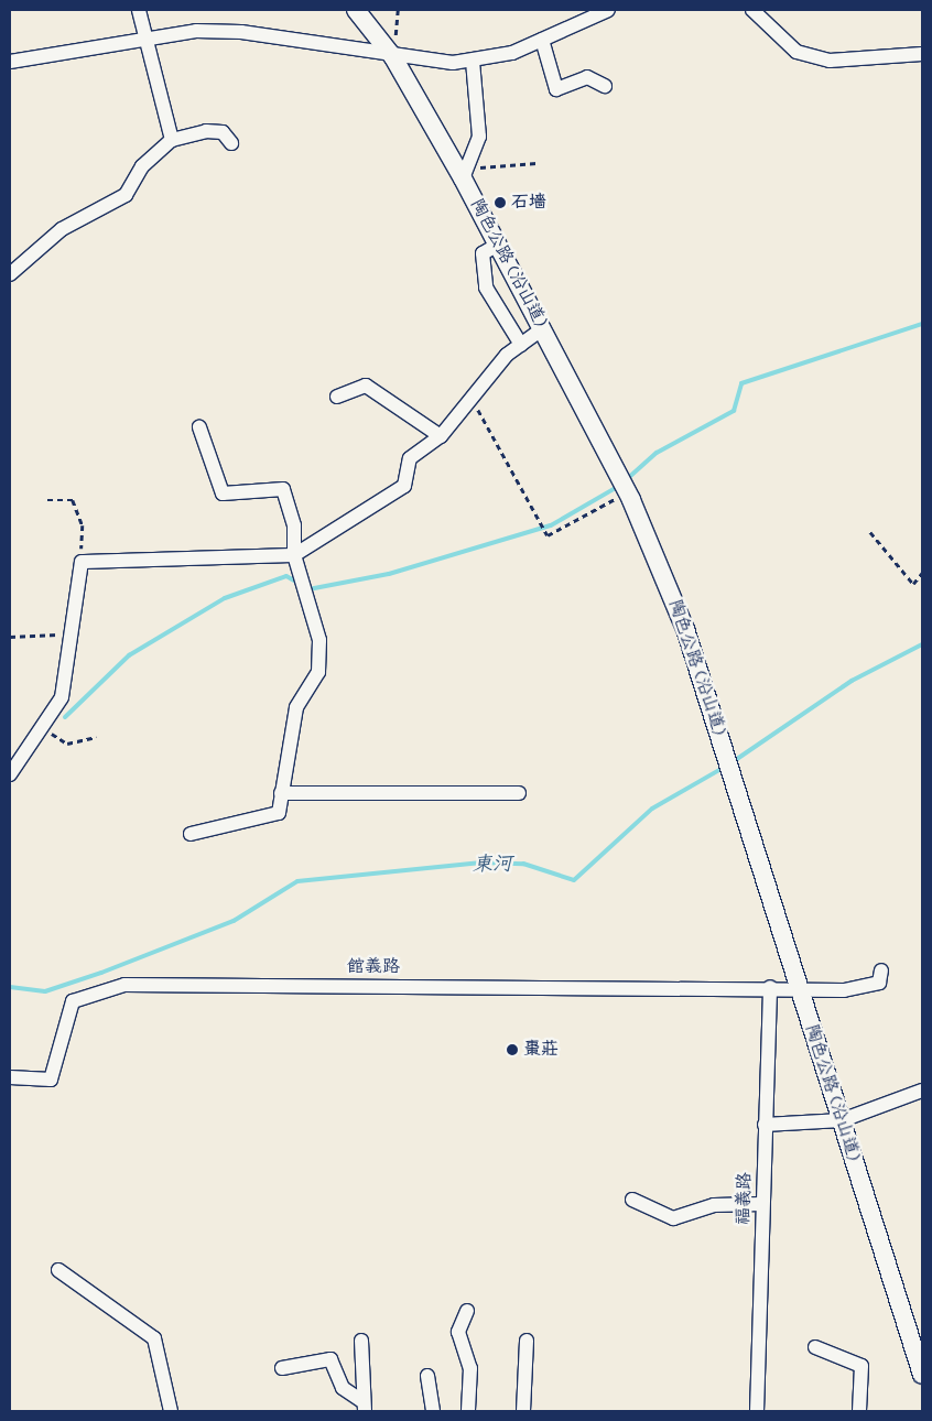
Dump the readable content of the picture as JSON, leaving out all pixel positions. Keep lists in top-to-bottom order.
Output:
{
  "streets": {
    "main road": ["陶色公路 (沿山道)"],
    "street": ["館義路", "福義路"]
  },
  "crossings": [
    ["陶色公路 (沿山道)", "館義路"],
    ["館義路", "福義路"]
  ],
  "water": ["東河"],
  "places": ["石墻", "棗莊"]
}
